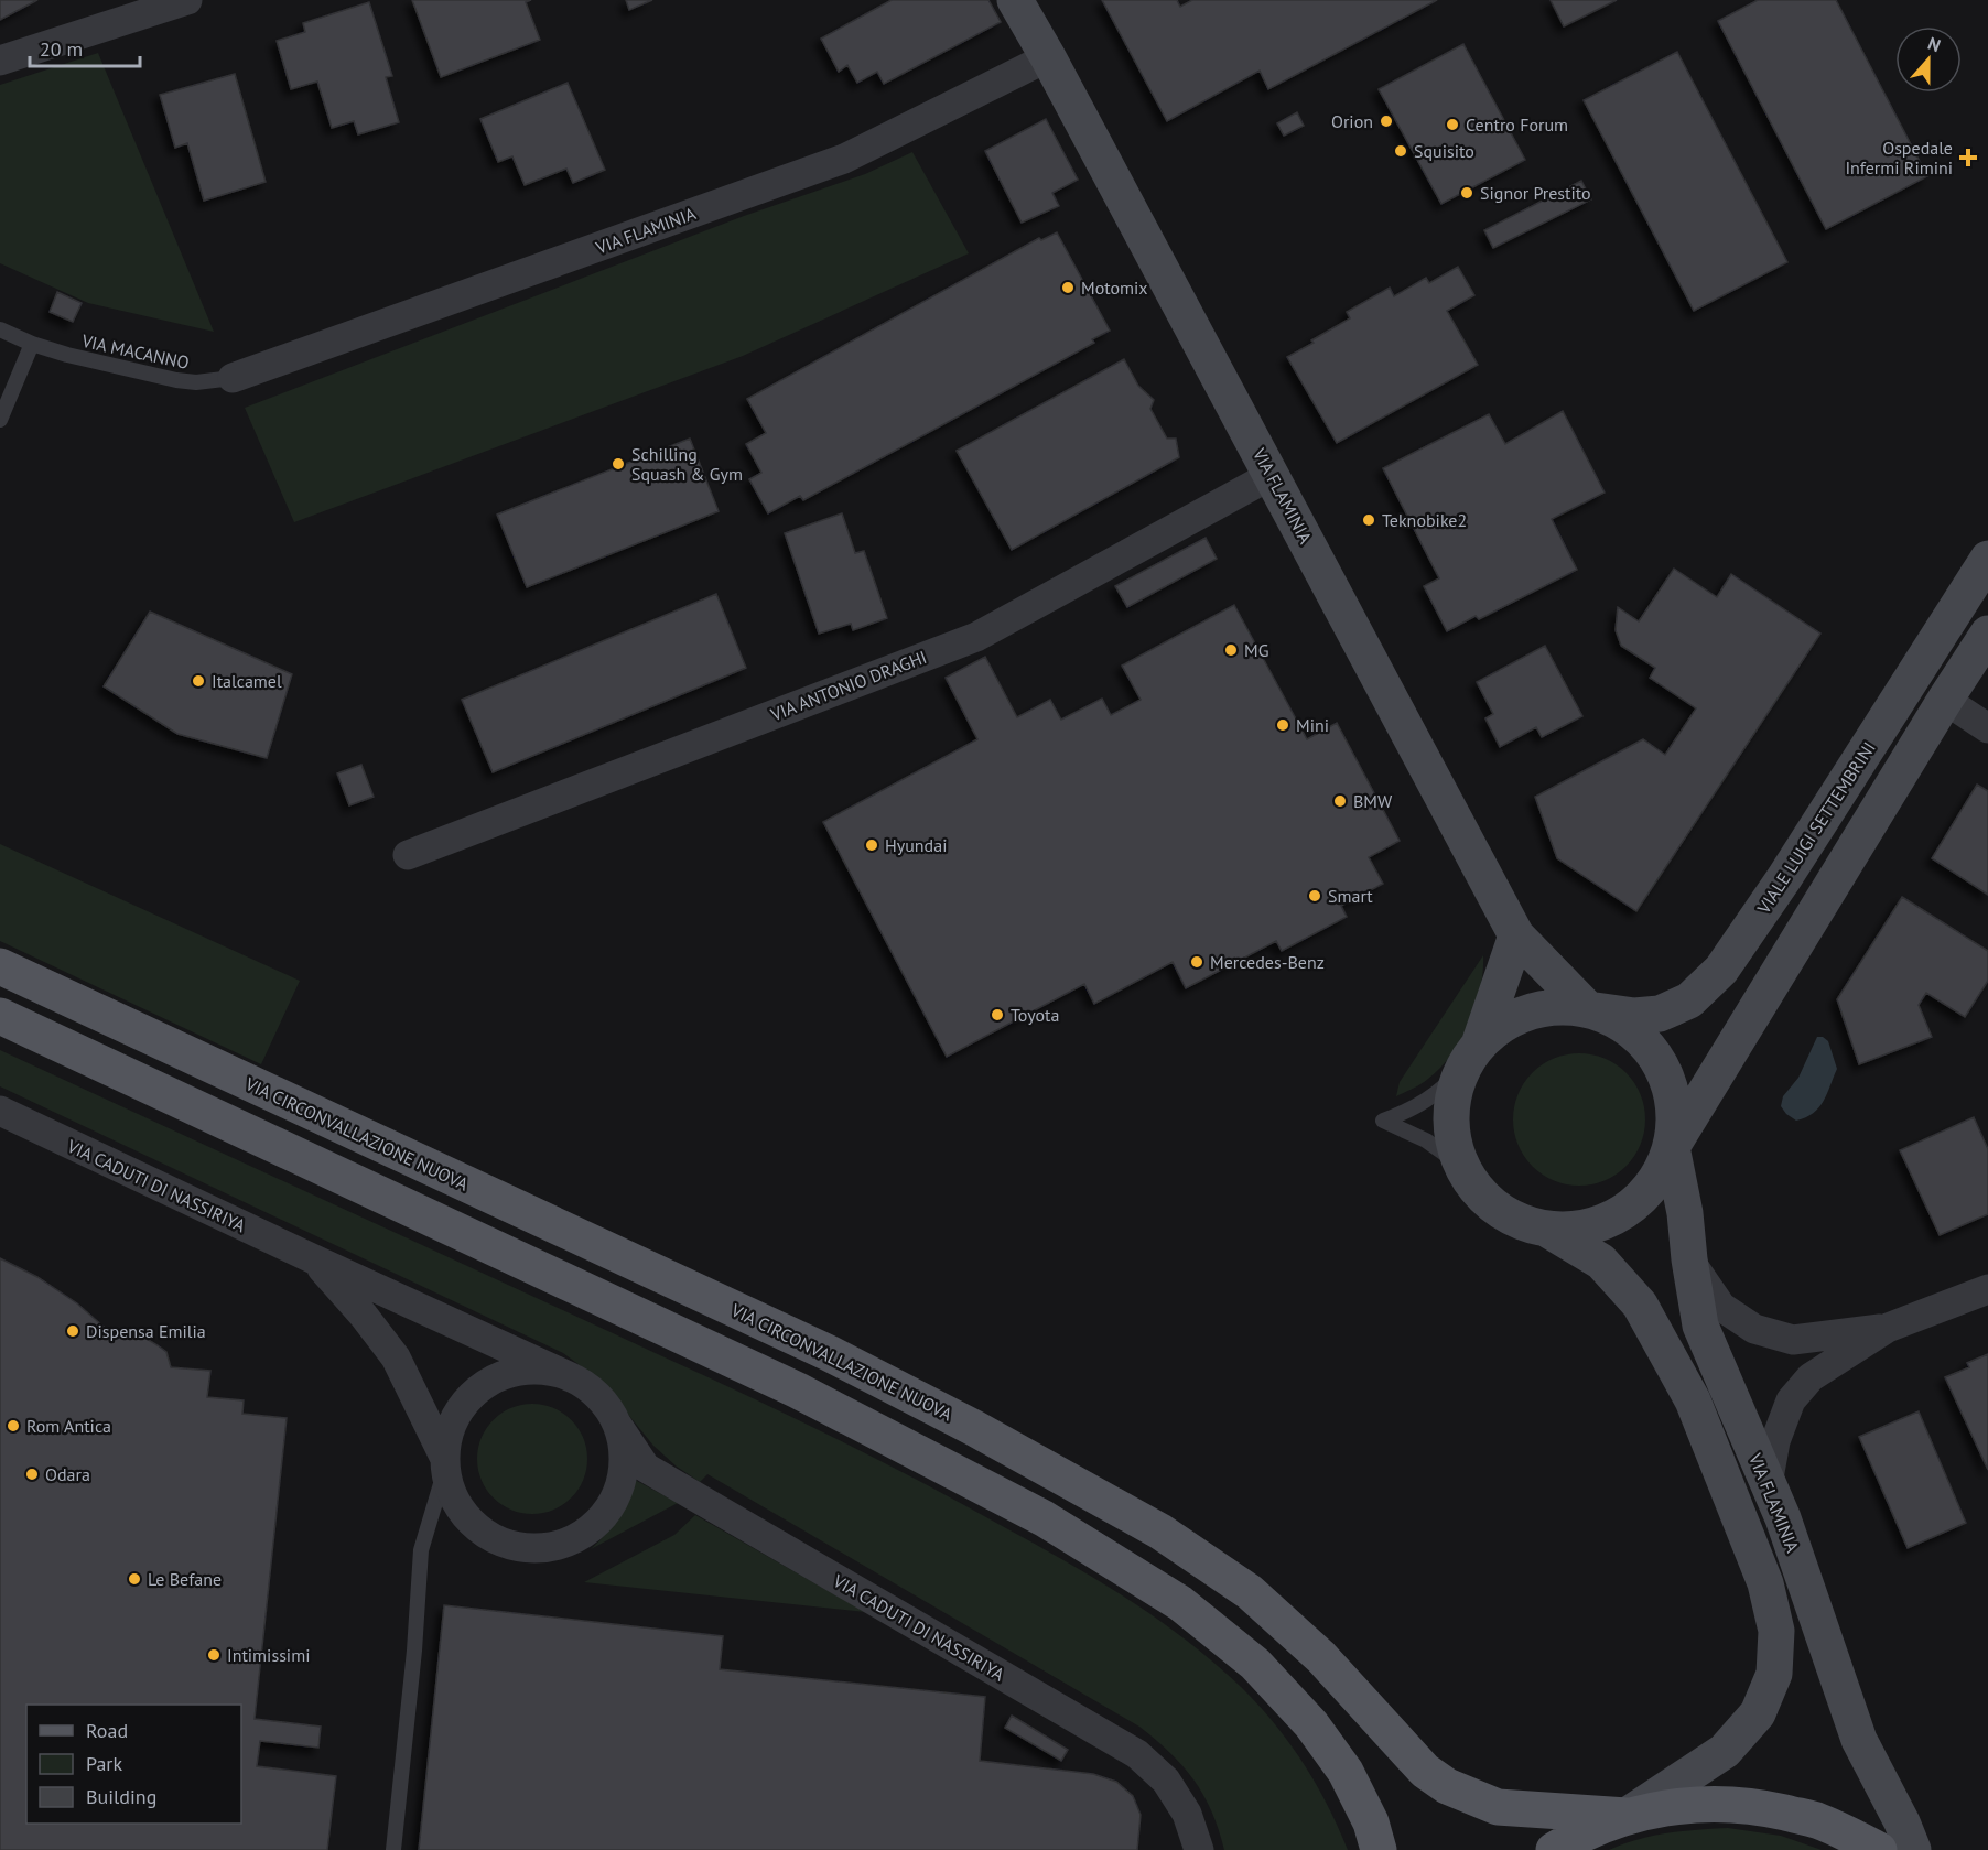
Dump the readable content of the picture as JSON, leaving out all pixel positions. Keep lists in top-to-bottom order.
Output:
{
  "streets": {
    "main road": ["VIA FLAMINIA", "VIALE LUIGI SETTEMBRINI", "VIA CIRCONVALLAZIONE NUOVA"],
    "street": ["VIA ANTONIO DRAGHI", "VIA CADUTI DI NASSIRIYA"],
    "lane": ["VIA MACANNO"]
  },
  "crossings": [
    ["VIA FLAMINIA", "VIA MACANNO"],
    ["VIA FLAMINIA", "VIA ANTONIO DRAGHI"],
    ["VIA FLAMINIA", "VIALE LUIGI SETTEMBRINI"],
    ["VIA FLAMINIA", "VIA CIRCONVALLAZIONE NUOVA"]
  ],
  "places": {
    "other": [
      "Orion",
      "Centro Forum",
      "Squisito",
      "Signor Prestito",
      "Motomix",
      "Schilling Squash & Gym",
      "Teknobike2",
      "MG",
      "Italcamel",
      "Mini",
      "BMW",
      "Hyundai",
      "Smart",
      "Mercedes-Benz",
      "Toyota",
      "Dispensa Emilia",
      "Rom Antica",
      "Odara",
      "Le Befane",
      "Intimissimi"
    ],
    "health": ["Ospedale Infermi Rimini"]
  },
  "legend": ["Road", "Park", "Building"],
  "scale_bar": "20 m",
  "north": "top"
}
